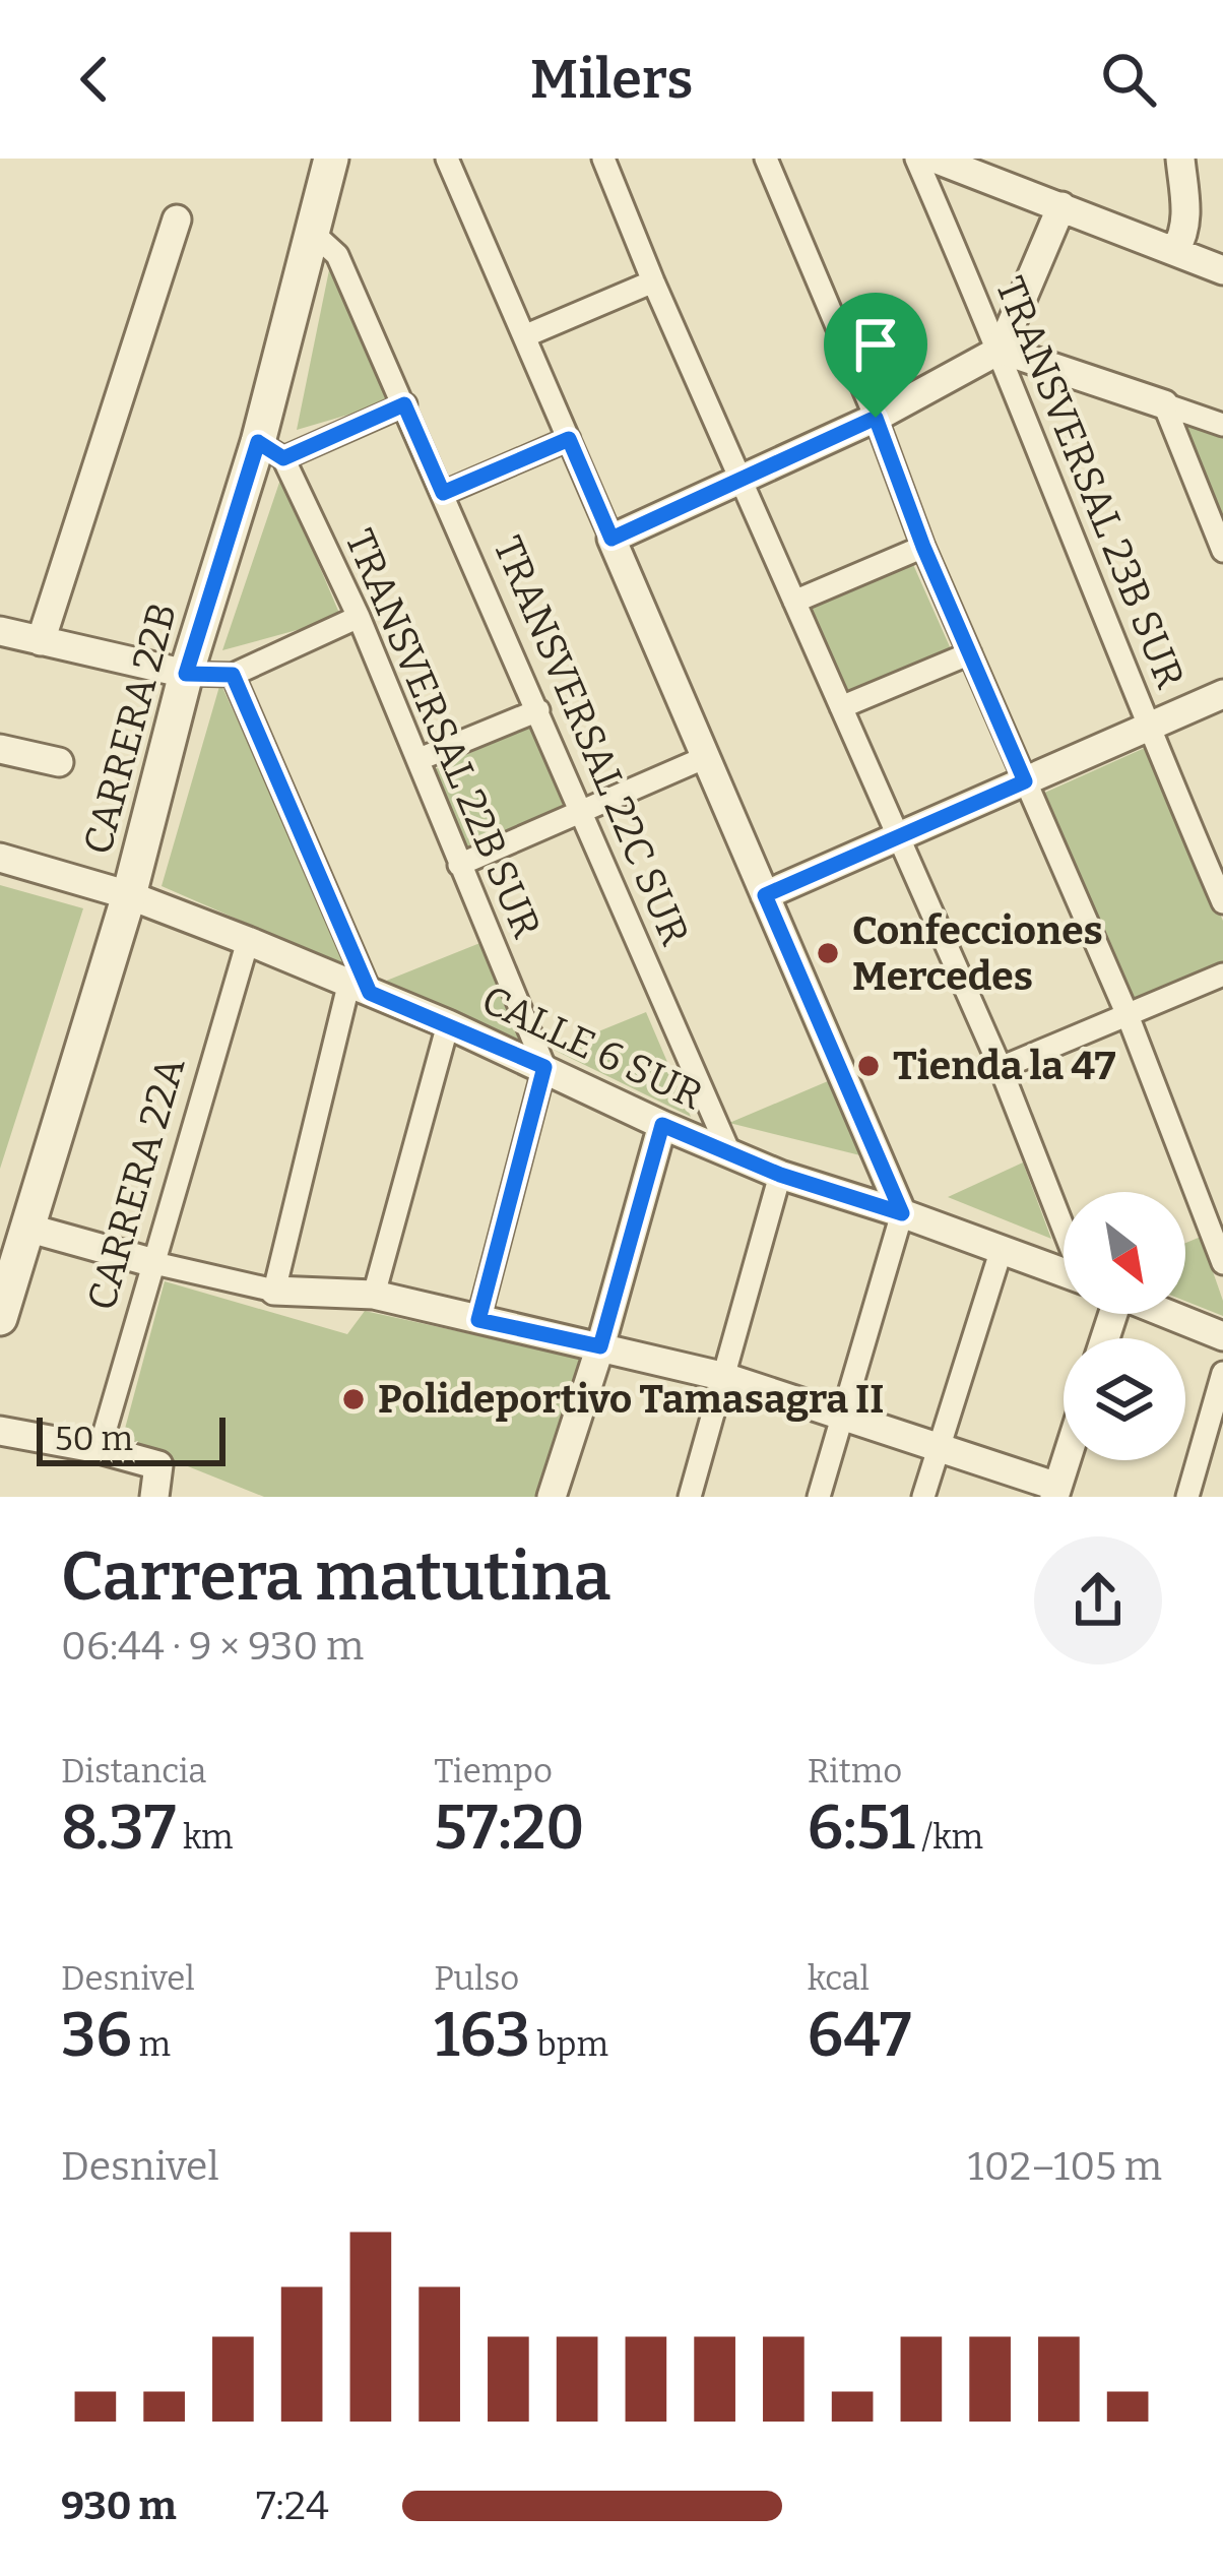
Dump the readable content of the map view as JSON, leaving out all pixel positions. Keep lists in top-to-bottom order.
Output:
{
  "streets": {
    "street": [
      "TRANSVERSAL 23B SUR",
      "CARRERA 22B",
      "TRANSVERSAL 22B SUR",
      "TRANSVERSAL 22C SUR",
      "CALLE 6 SUR",
      "CARRERA 22A"
    ]
  },
  "crossings": [
    ["CARRERA 22B", "TRANSVERSAL 22B SUR"],
    ["CARRERA 22B", "TRANSVERSAL 22C SUR"],
    ["CARRERA 22B", "CALLE 6 SUR"],
    ["TRANSVERSAL 22B SUR", "CALLE 6 SUR"],
    ["TRANSVERSAL 22C SUR", "CALLE 6 SUR"],
    ["CALLE 6 SUR", "CARRERA 22A"]
  ],
  "places": ["Confecciones Mercedes", "Tienda la 47", "Polideportivo Tamasagra II"],
  "scale_bar": "50 m",
  "north": "bottom right",
  "page": {
    "header": "Milers",
    "scale": "50 m",
    "heading": ["Carrera matutina", "06:44 · 9 × 930 m"],
    "stats": [
      ["Distancia", "8.37 km"],
      ["Tiempo", "57:20"],
      ["Ritmo", "6:51 /km"],
      ["Desnivel", "36 m"],
      ["Pulso", "163 bpm"],
      ["kcal", "647"]
    ],
    "chart": ["Desnivel", "102–105 m"],
    "list": [
      {
        "name": "930 m",
        "note": "7:24"
      }
    ]
  }
}
